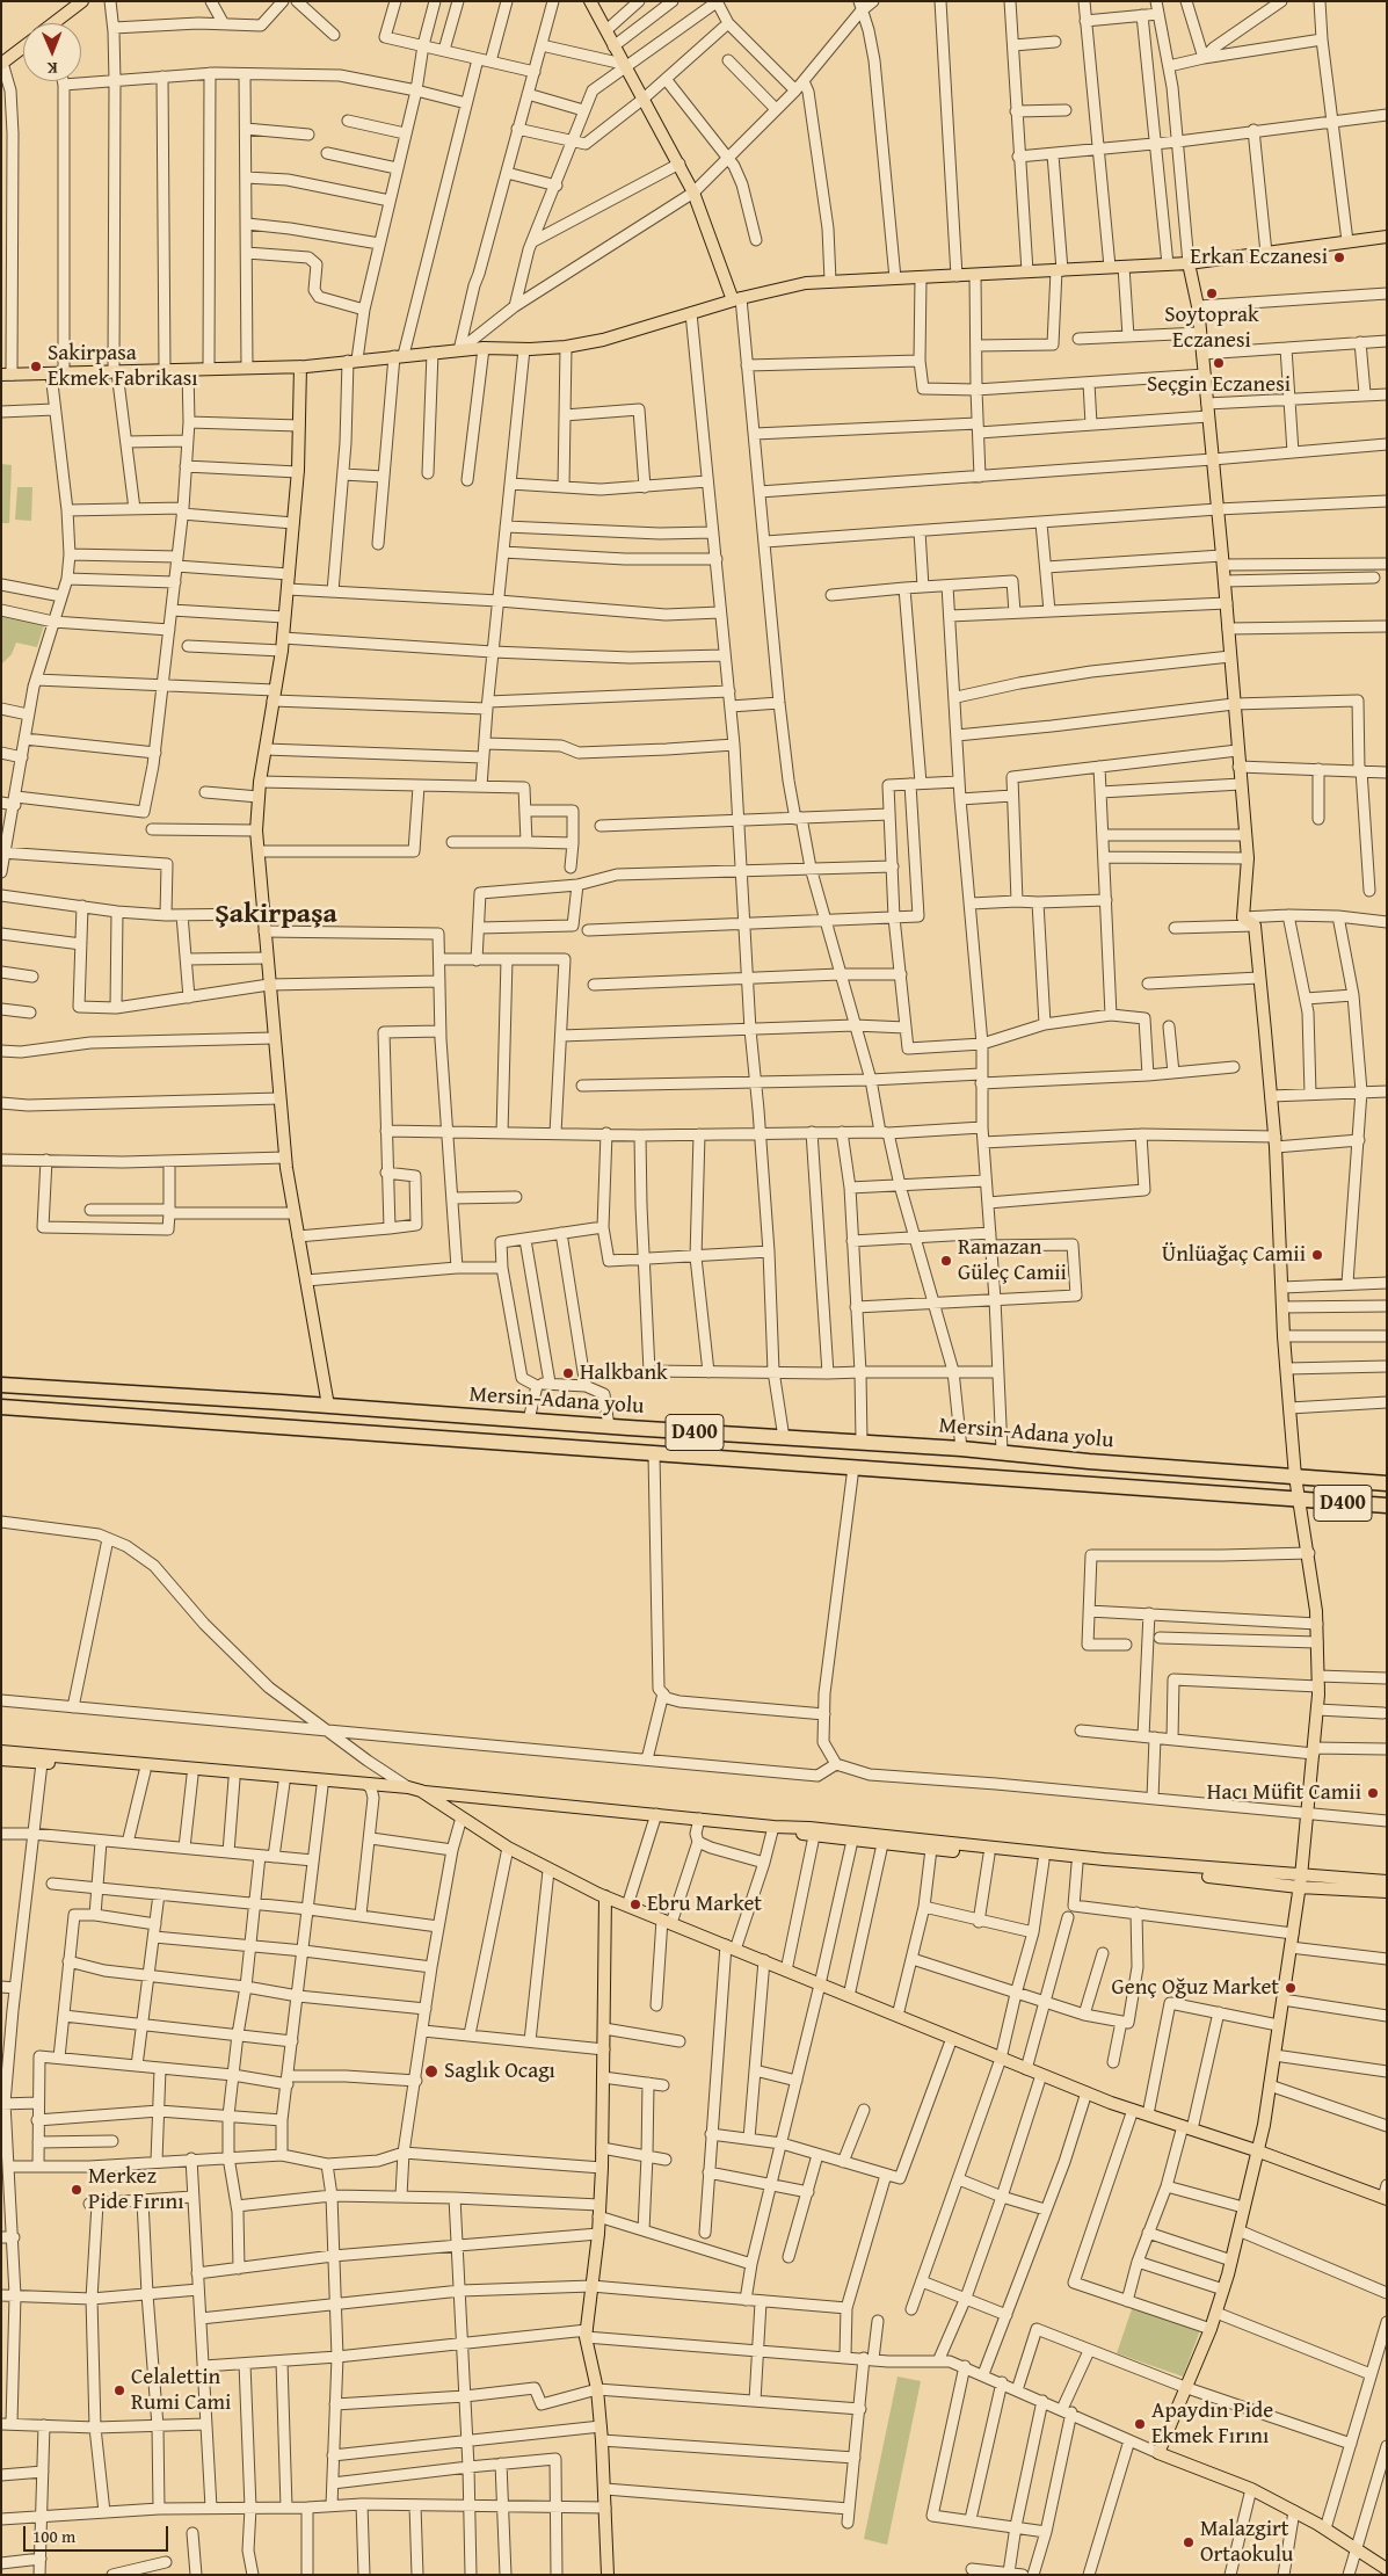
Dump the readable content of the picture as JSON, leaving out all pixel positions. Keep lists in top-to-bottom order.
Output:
{
  "streets": {
    "highway": ["Mersin-Adana yolu", "D400"]
  },
  "districts": ["Şakirpaşa"],
  "places": [
    "Erkan Eczanesi",
    "Soytoprak Eczanesi",
    "Seçgin Eczanesi",
    "Sakirpasa Ekmek Fabrikası",
    "Ünlüağaç Camii",
    "Ramazan Güleç Camii",
    "Halkbank",
    "Hacı Müfit Camii",
    "Ebru Market",
    "Genç Oğuz Market",
    "Saglık Ocagı",
    "Merkez Pide Fırını",
    "Celalettin Rumi Cami",
    "Apaydın Pide Ekmek Fırını",
    "Malazgirt Ortaokulu"
  ],
  "scale_bar": "100 m",
  "north": "bottom"
}
